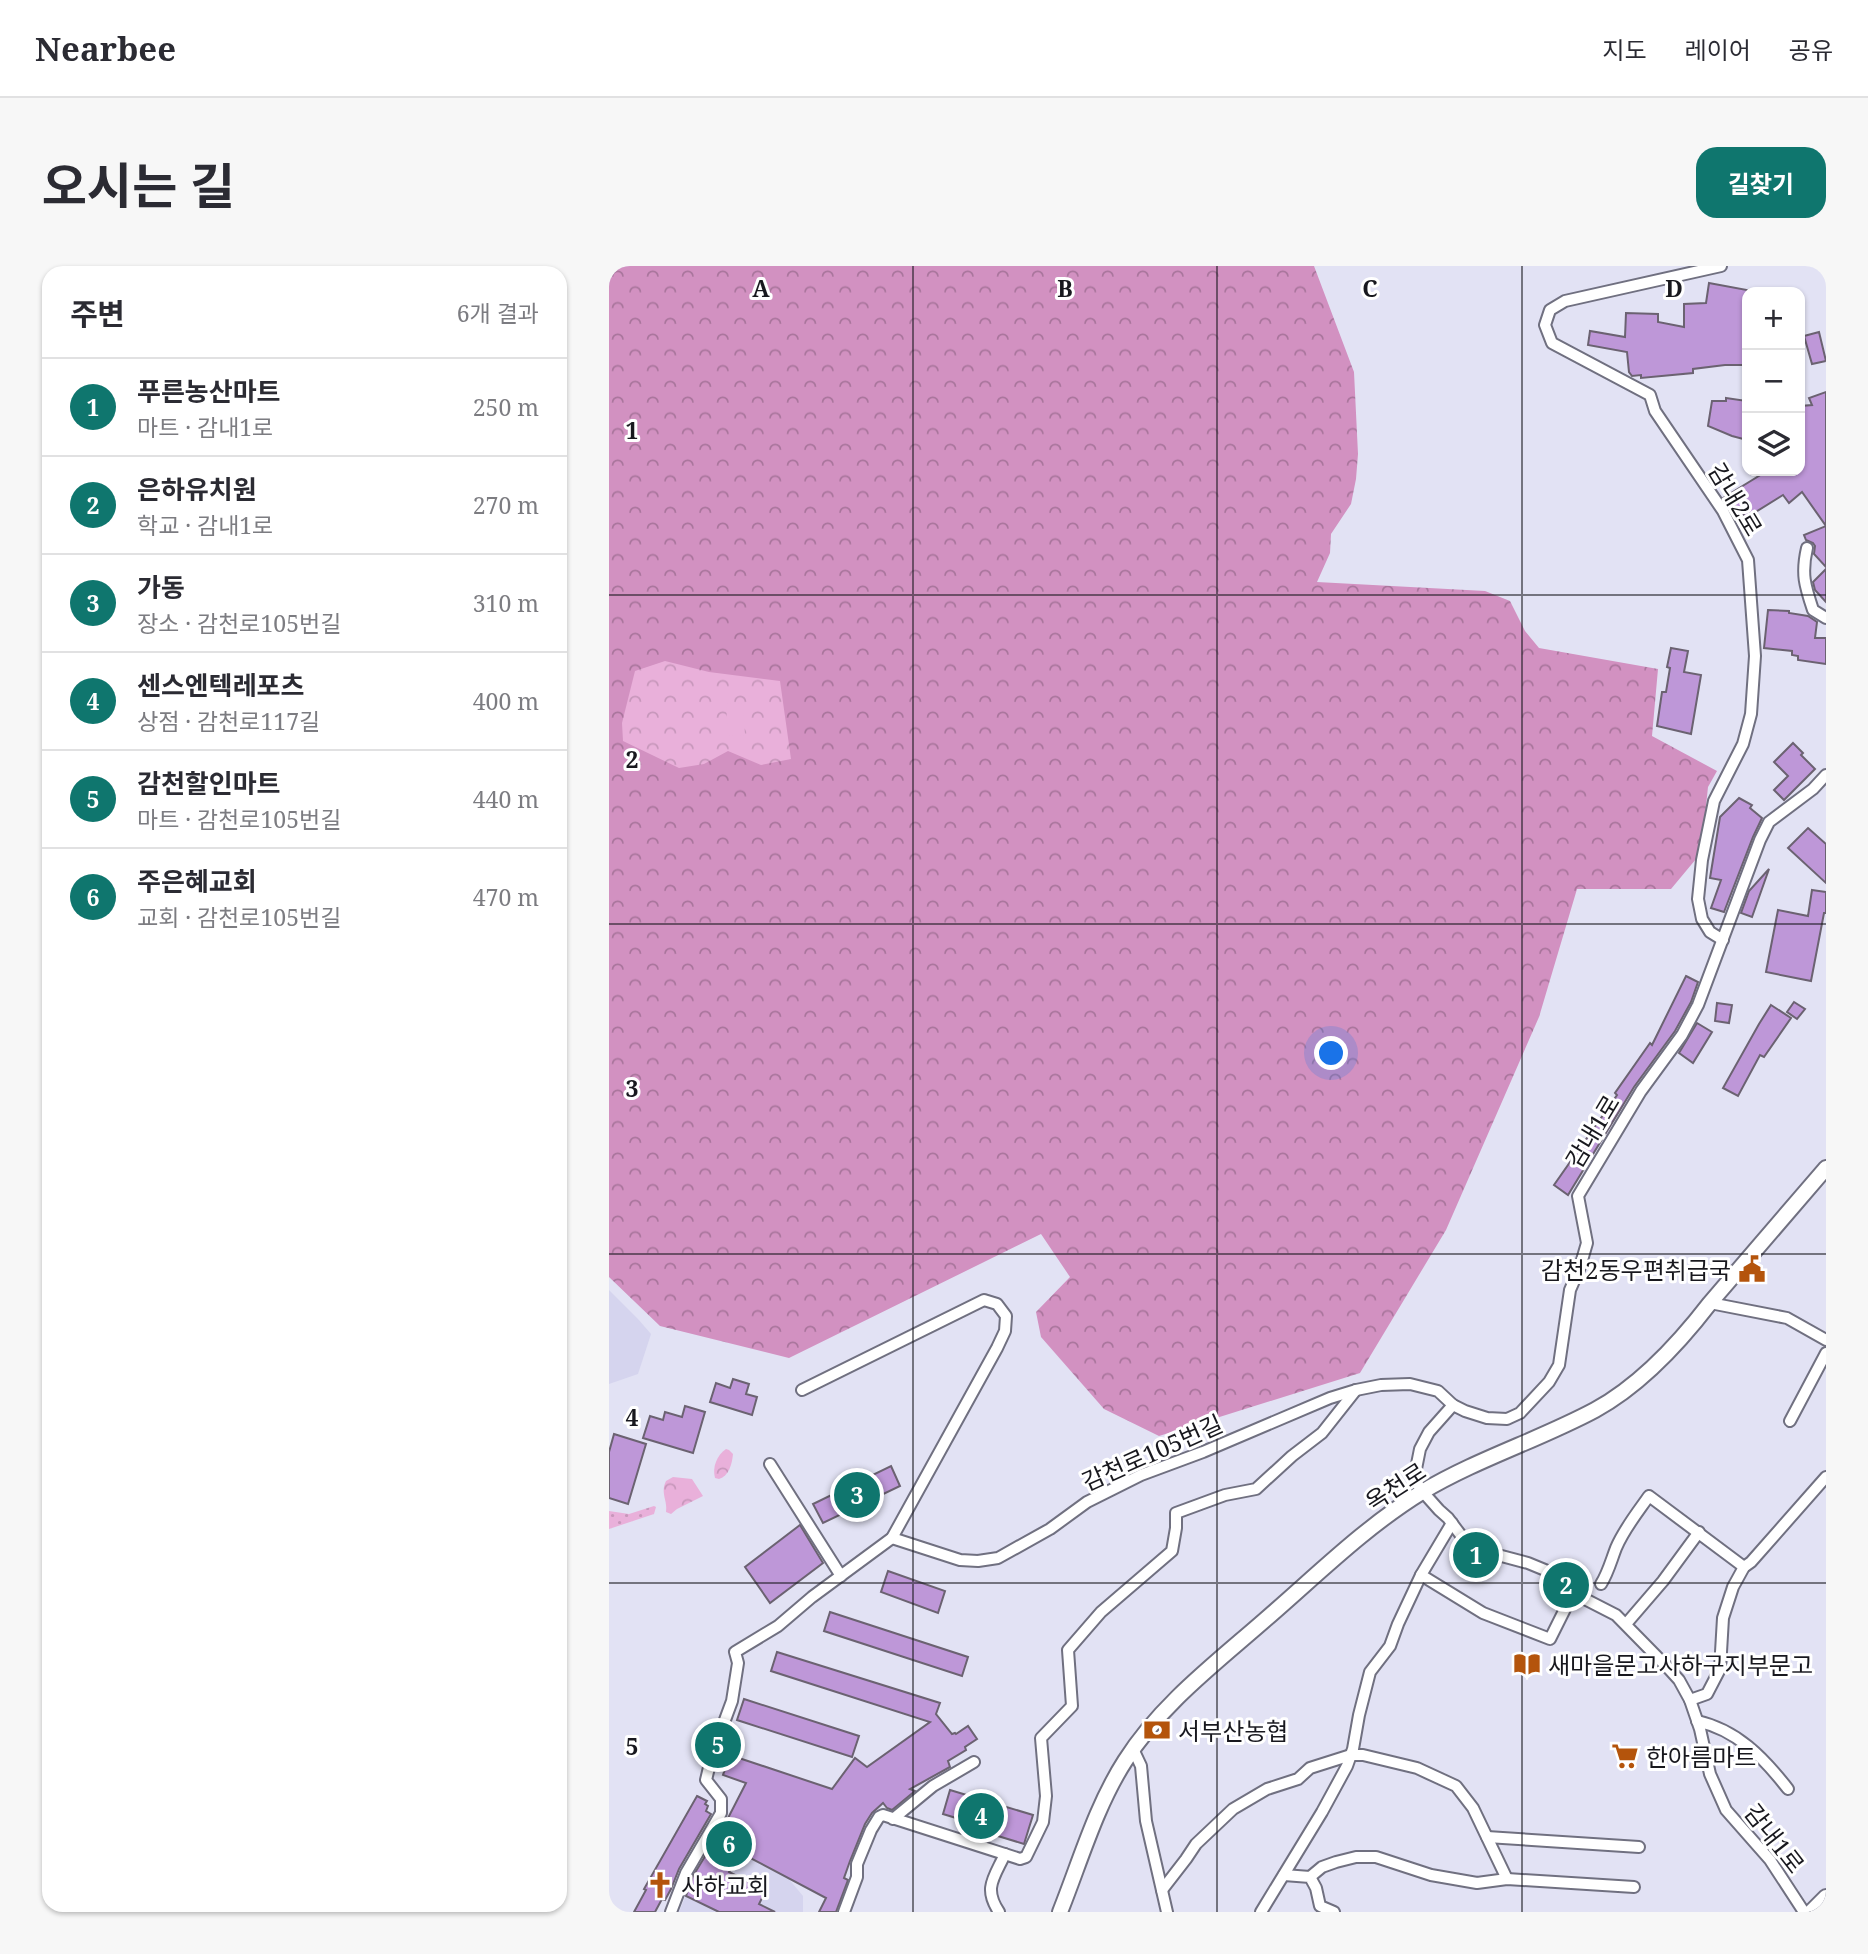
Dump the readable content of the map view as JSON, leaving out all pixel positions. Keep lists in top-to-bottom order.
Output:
{
  "streets": {
    "street": [
      "감내2로",
      "감내1로",
      "감천로105번길",
      "옥천로"
    ]
  },
  "crossings": [
    ["감내2로", "감내1로"],
    ["감내1로", "감천로105번길"],
    ["감내1로", "옥천로"]
  ],
  "places": {
    "public building": ["감천2동우편취급국"],
    "library": ["새마을문고사하구지부문고"],
    "bank": ["서부산농협"],
    "supermarket": ["한아름마트"],
    "church": ["사하교회"]
  },
  "page": {
    "header": "Nearbee",
    "nav": ["지도", "레이어", "공유"],
    "title": "오시는 길",
    "buttons": "길찾기",
    "heading": ["주변", "6개 결과"],
    "map_buttons": ["+", "−"],
    "list": [
      {
        "mark": "1",
        "name": "푸른농산마트",
        "note": "마트 · 감내1로",
        "value": "250 m"
      },
      {
        "mark": "2",
        "name": "은하유치원",
        "note": "학교 · 감내1로",
        "value": "270 m"
      },
      {
        "mark": "3",
        "name": "가동",
        "note": "장소 · 감천로105번길",
        "value": "310 m"
      },
      {
        "mark": "4",
        "name": "센스엔텍레포츠",
        "note": "상점 · 감천로117길",
        "value": "400 m"
      },
      {
        "mark": "5",
        "name": "감천할인마트",
        "note": "마트 · 감천로105번길",
        "value": "440 m"
      },
      {
        "mark": "6",
        "name": "주은혜교회",
        "note": "교회 · 감천로105번길",
        "value": "470 m"
      }
    ],
    "pins": [
      "3",
      "1",
      "2",
      "5",
      "4",
      "6"
    ]
  },
  "grid": {
    "columns": [
      "A",
      "B",
      "C",
      "D"
    ],
    "rows": [
      "1",
      "2",
      "3",
      "4",
      "5"
    ]
  }
}
